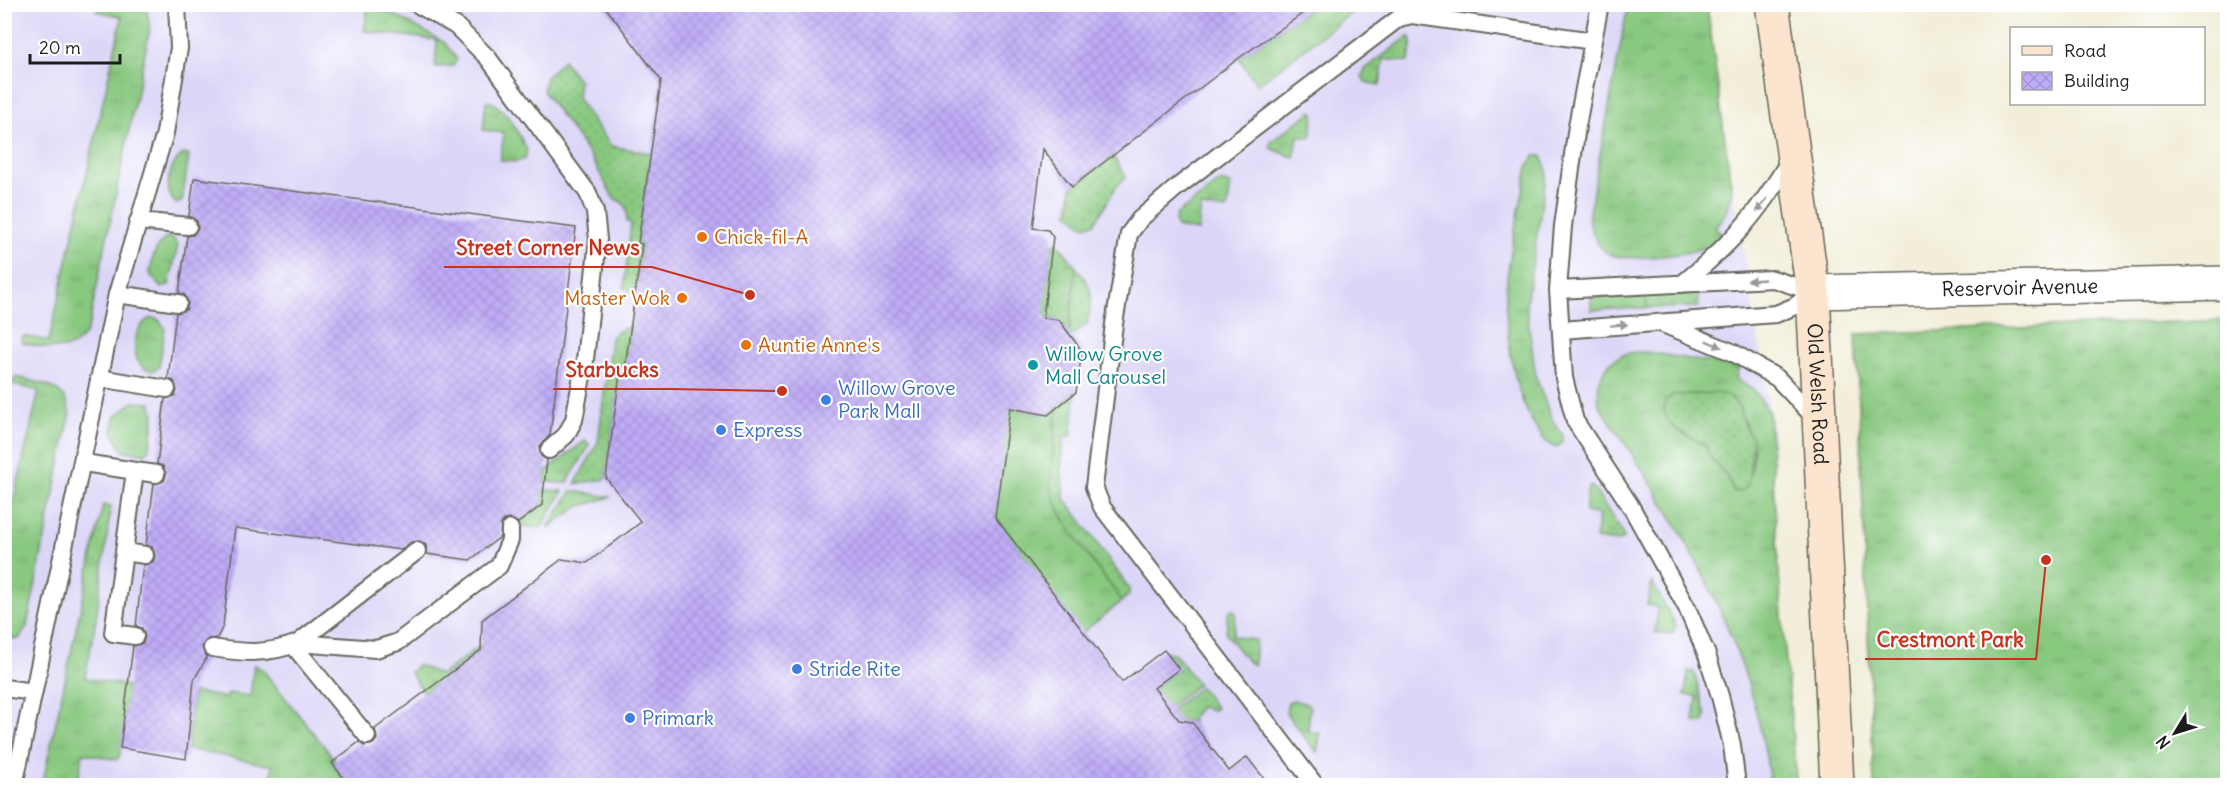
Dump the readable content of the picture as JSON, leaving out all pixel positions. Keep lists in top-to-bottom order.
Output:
{
  "streets": {
    "street": ["Reservoir Avenue", "Old Welsh Road"]
  },
  "crossings": [
    ["Reservoir Avenue", "Old Welsh Road"]
  ],
  "places": [
    "Chick-fil-A",
    "Street Corner News",
    "Master Wok",
    "Auntie Anne's",
    "Willow Grove Mall Carousel",
    "Starbucks",
    "Willow Grove Park Mall",
    "Express",
    "Crestmont Park",
    "Stride Rite",
    "Primark"
  ],
  "legend": ["Road", "Building"],
  "scale_bar": "20 m",
  "north": "bottom left"
}
